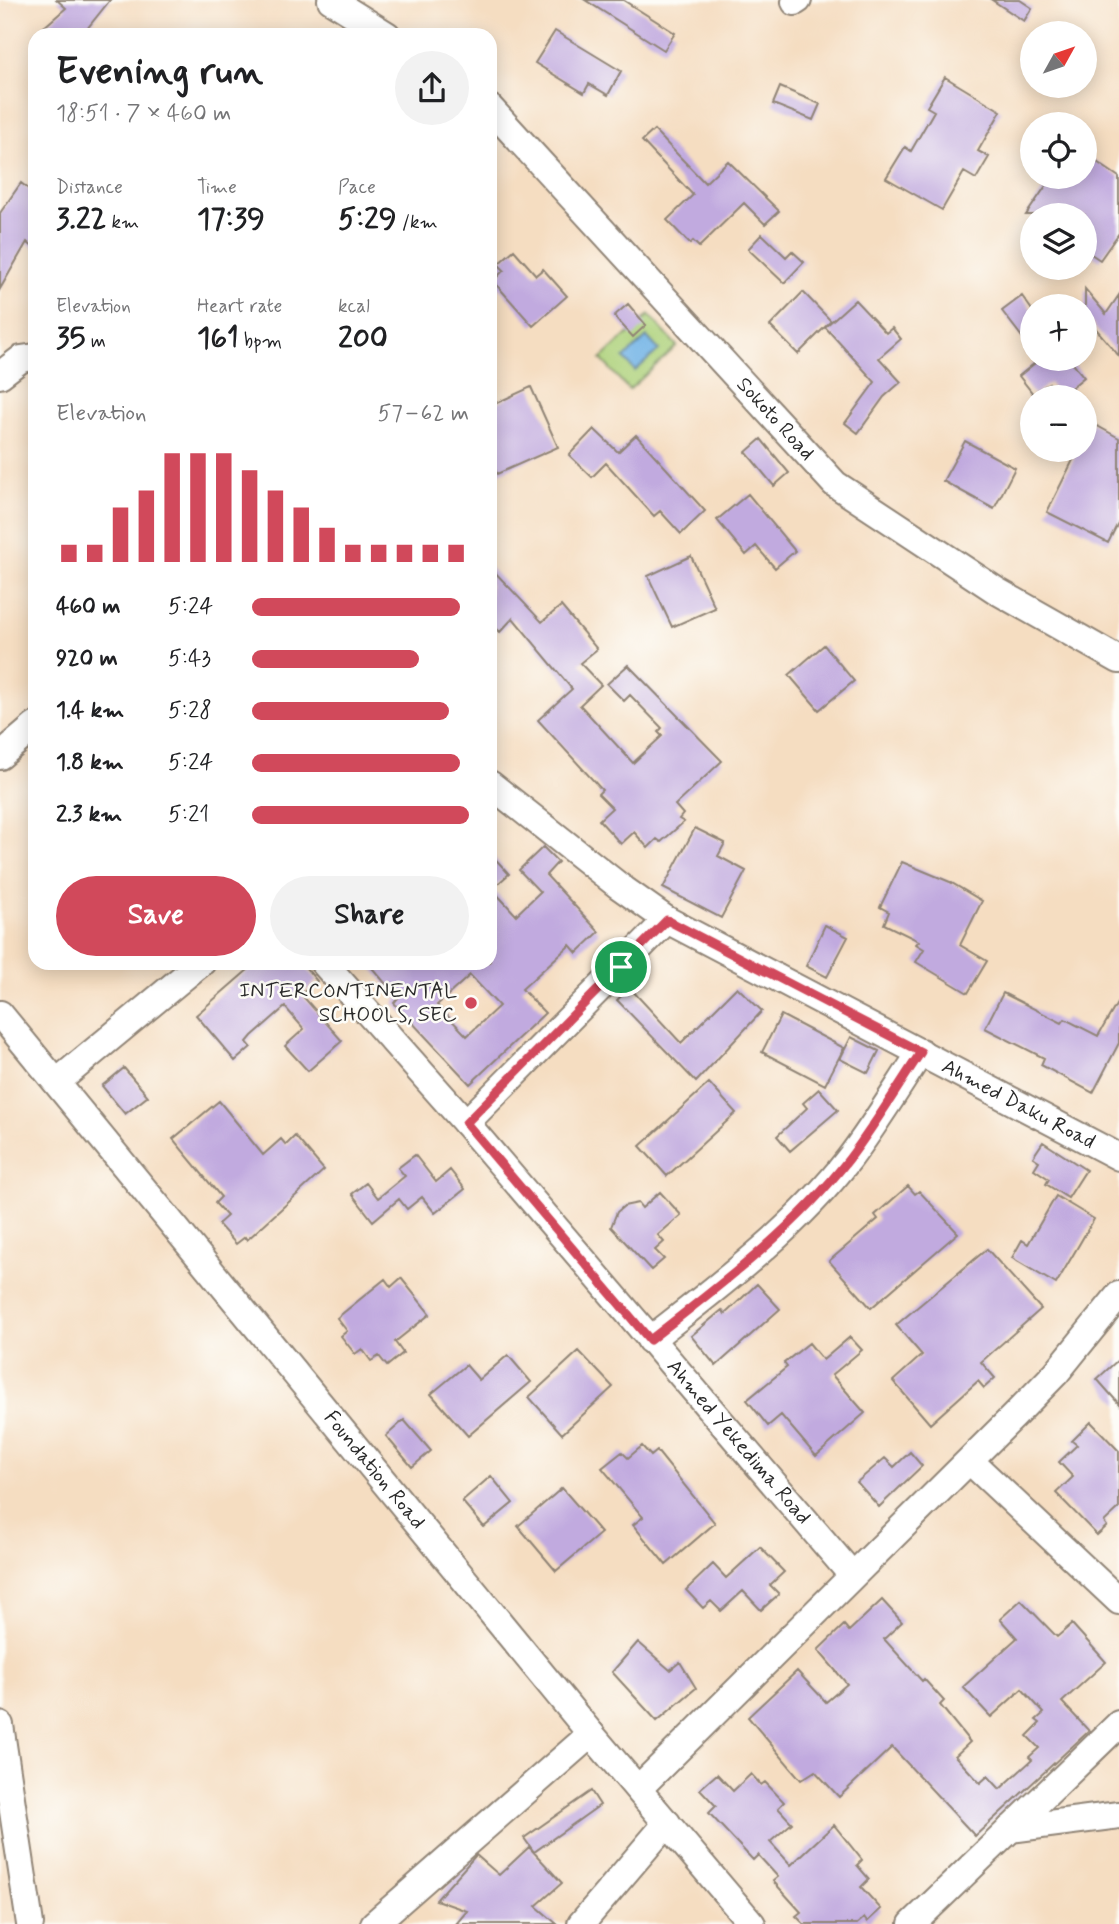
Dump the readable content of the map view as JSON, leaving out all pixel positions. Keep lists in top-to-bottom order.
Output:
{
  "streets": {
    "street": [
      "Sokoto Road",
      "Ahmed Daku Road",
      "Ahmed Yekedima Road",
      "Foundation Road"
    ]
  },
  "places": ["INTERCONTINENTAL SCHOOLS, SEC"],
  "north": "top right",
  "page": {
    "map_buttons": ["+", "−"],
    "heading": ["Evening run", "18:51 · 7 × 460 m"],
    "stats": [
      ["Distance", "3.22 km"],
      ["Time", "17:39"],
      ["Pace", "5:29 /km"],
      ["Elevation", "35 m"],
      ["Heart rate", "161 bpm"],
      ["kcal", "200"]
    ],
    "chart": ["Elevation", "57–62 m"],
    "list": [
      {
        "name": "460 m",
        "note": "5:24"
      },
      {
        "name": "920 m",
        "note": "5:43"
      },
      {
        "name": "1.4 km",
        "note": "5:28"
      },
      {
        "name": "1.8 km",
        "note": "5:24"
      },
      {
        "name": "2.3 km",
        "note": "5:21"
      }
    ],
    "buttons": ["Save", "Share"]
  }
}
